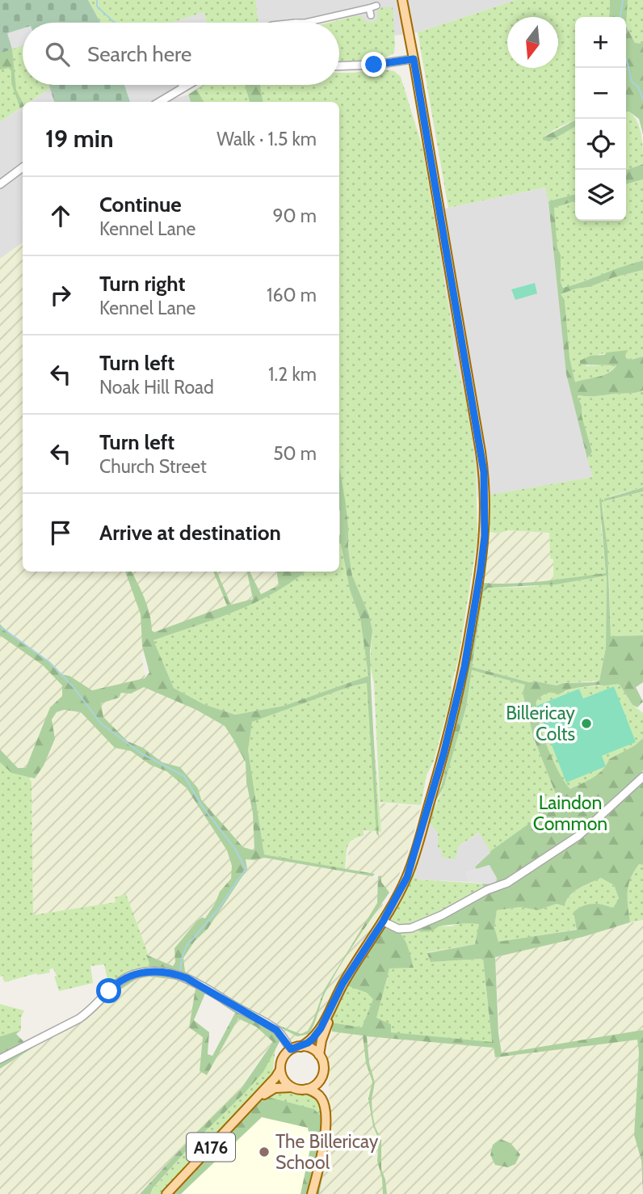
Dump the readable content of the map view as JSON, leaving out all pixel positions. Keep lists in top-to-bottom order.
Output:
{
  "streets": {
    "main road": ["A176"]
  },
  "parks": ["Laindon Common"],
  "places": ["Billericay Colts", "The Billericay School"],
  "north": "bottom",
  "page": {
    "map_buttons": ["+", "−"],
    "search": "Search here",
    "heading": ["19 min", "Walk · 1.5 km"],
    "list": [
      ["Continue", "Kennel Lane", "90 m"],
      ["Turn right", "Kennel Lane", "160 m"],
      ["Turn left", "Noak Hill Road", "1.2 km"],
      ["Turn left", "Church Street", "50 m"],
      "Arrive at destination"
    ]
  }
}
